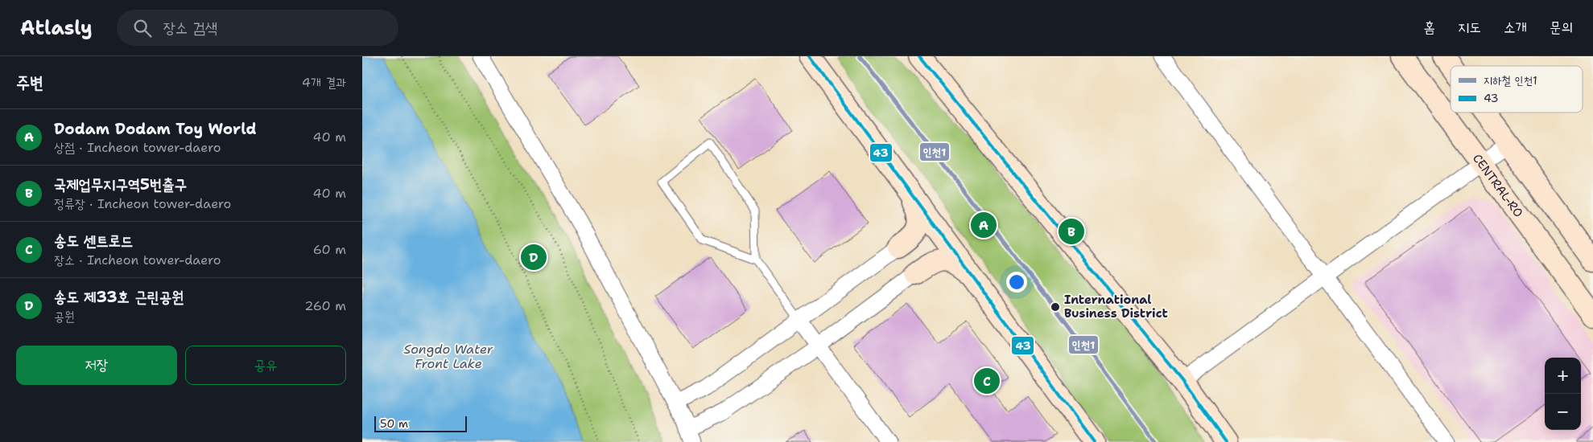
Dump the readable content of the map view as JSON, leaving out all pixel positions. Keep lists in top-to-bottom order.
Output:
{
  "streets": {
    "main road": ["CENTRAL-RO"]
  },
  "water": ["Songdo Water Front Lake"],
  "places": ["International Business District"],
  "lines": ["metro line 인천1", "transit line 43"],
  "legend": ["지하철 인천1", "43"],
  "scale_bar": "50 m",
  "page": {
    "header": "Atlasly",
    "search": "장소 검색",
    "nav": [
      "홈",
      "지도",
      "소개",
      "문의"
    ],
    "heading": ["주변", "4개 결과"],
    "list": [
      {
        "mark": "A",
        "name": "Dodam Dodam Toy World",
        "note": "상점 · Incheon tower-daero",
        "value": "40 m"
      },
      {
        "mark": "B",
        "name": "국제업무지구역5번출구",
        "note": "정류장 · Incheon tower-daero",
        "value": "40 m"
      },
      {
        "mark": "C",
        "name": "송도 센트로드",
        "note": "장소 · Incheon tower-daero",
        "value": "60 m"
      },
      {
        "mark": "D",
        "name": "송도 제33호 근린공원",
        "note": "공원",
        "value": "260 m"
      }
    ],
    "pins": [
      "A",
      "B",
      "D",
      "C"
    ],
    "buttons": ["저장", "공유"],
    "map_buttons": ["+", "−"],
    "scale": "50 m"
  }
}
